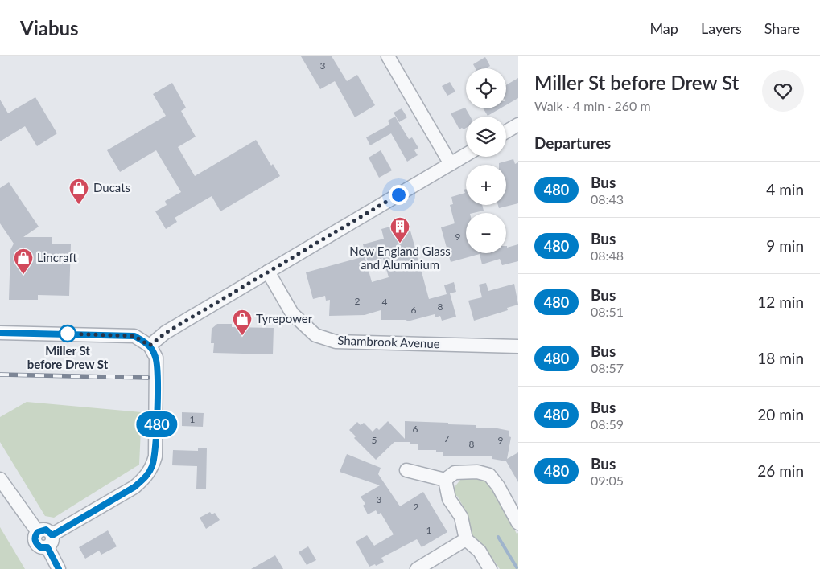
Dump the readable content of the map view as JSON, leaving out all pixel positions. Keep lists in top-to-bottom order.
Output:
{
  "streets": {
    "street": ["Shambrook Avenue"]
  },
  "places": {
    "shop": ["Ducats", "Lincraft", "Tyrepower"],
    "building": ["New England Glass and Aluminium"],
    "other": ["Miller St before Drew St"]
  },
  "lines": ["bus line 480"],
  "house_numbers": [
    "3",
    "9",
    "2",
    "4",
    "8",
    "6",
    "1",
    "6",
    "7",
    "5",
    "9",
    "8",
    "3",
    "2",
    "1"
  ],
  "page": {
    "header": "Viabus",
    "nav": ["Map", "Layers", "Share"],
    "on_map": "480",
    "heading": [
      ["Miller St before Drew St", "Walk · 4 min · 260 m"],
      "Departures"
    ],
    "map_buttons": ["+", "−"],
    "list": [
      {
        "mark": "480",
        "name": "Bus",
        "note": "08:43",
        "value": "4 min"
      },
      {
        "mark": "480",
        "name": "Bus",
        "note": "08:48",
        "value": "9 min"
      },
      {
        "mark": "480",
        "name": "Bus",
        "note": "08:51",
        "value": "12 min"
      },
      {
        "mark": "480",
        "name": "Bus",
        "note": "08:57",
        "value": "18 min"
      },
      {
        "mark": "480",
        "name": "Bus",
        "note": "08:59",
        "value": "20 min"
      },
      {
        "mark": "480",
        "name": "Bus",
        "note": "09:05",
        "value": "26 min"
      }
    ]
  }
}
